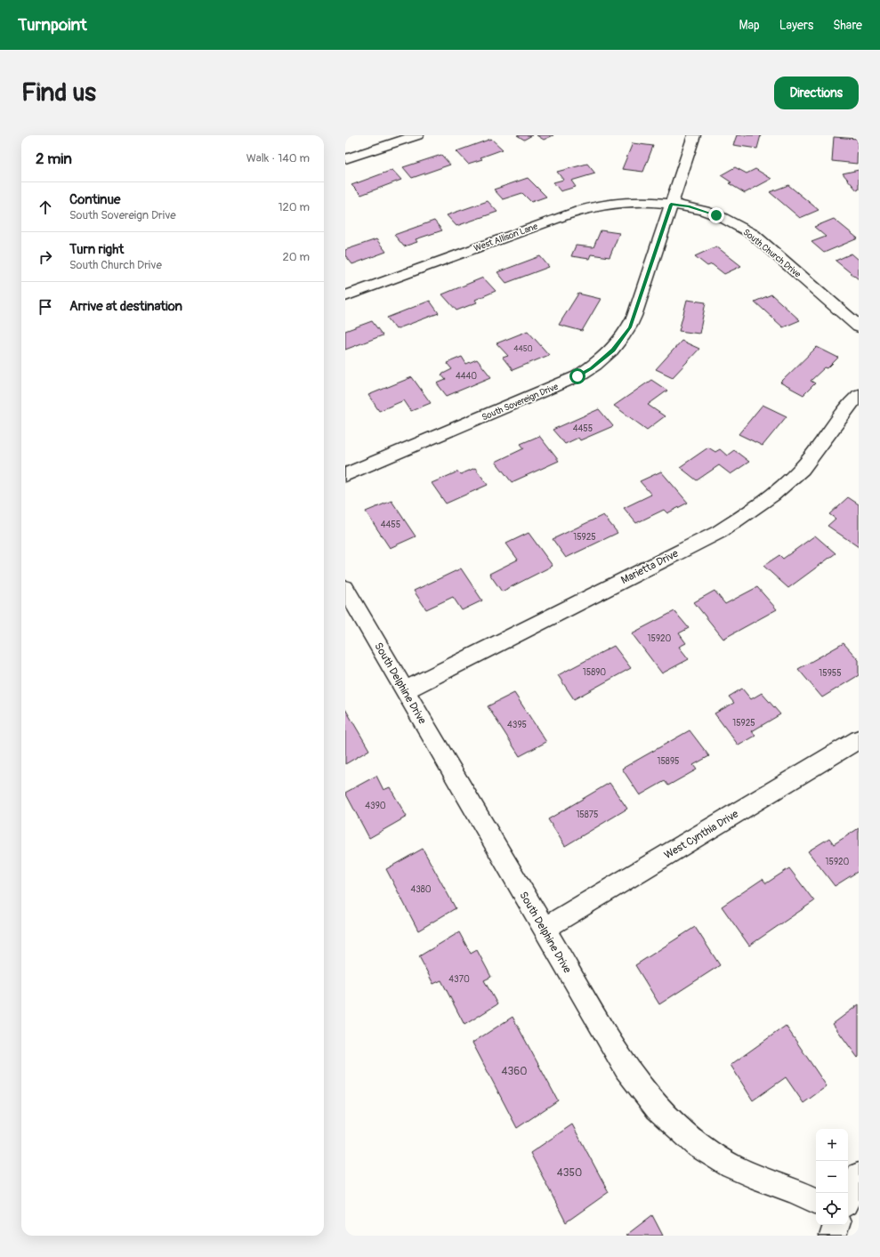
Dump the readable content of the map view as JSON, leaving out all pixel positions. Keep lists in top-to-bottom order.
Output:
{
  "streets": {
    "street": [
      "West Allison Lane",
      "South Church Drive",
      "South Sovereign Drive",
      "Marietta Drive",
      "South Delphine Drive",
      "West Cynthia Drive"
    ]
  },
  "crossings": [
    ["West Allison Lane", "South Church Drive"],
    ["West Allison Lane", "South Sovereign Drive"],
    ["South Church Drive", "South Sovereign Drive"],
    ["Marietta Drive", "South Delphine Drive"],
    ["South Delphine Drive", "West Cynthia Drive"]
  ],
  "house_numbers": [
    "4450",
    "4440",
    "4455",
    "4455",
    "15925",
    "15920",
    "15890",
    "15955",
    "15925",
    "4395",
    "15895",
    "4390",
    "15875",
    "15920",
    "4380",
    "4370",
    "4360",
    "4350"
  ],
  "page": {
    "header": "Turnpoint",
    "nav": ["Map", "Layers", "Share"],
    "buttons": "Directions",
    "title": "Find us",
    "heading": ["2 min", "Walk · 140 m"],
    "list": [
      ["Continue", "South Sovereign Drive", "120 m"],
      ["Turn right", "South Church Drive", "20 m"],
      "Arrive at destination"
    ],
    "map_buttons": ["+", "−"]
  }
}
